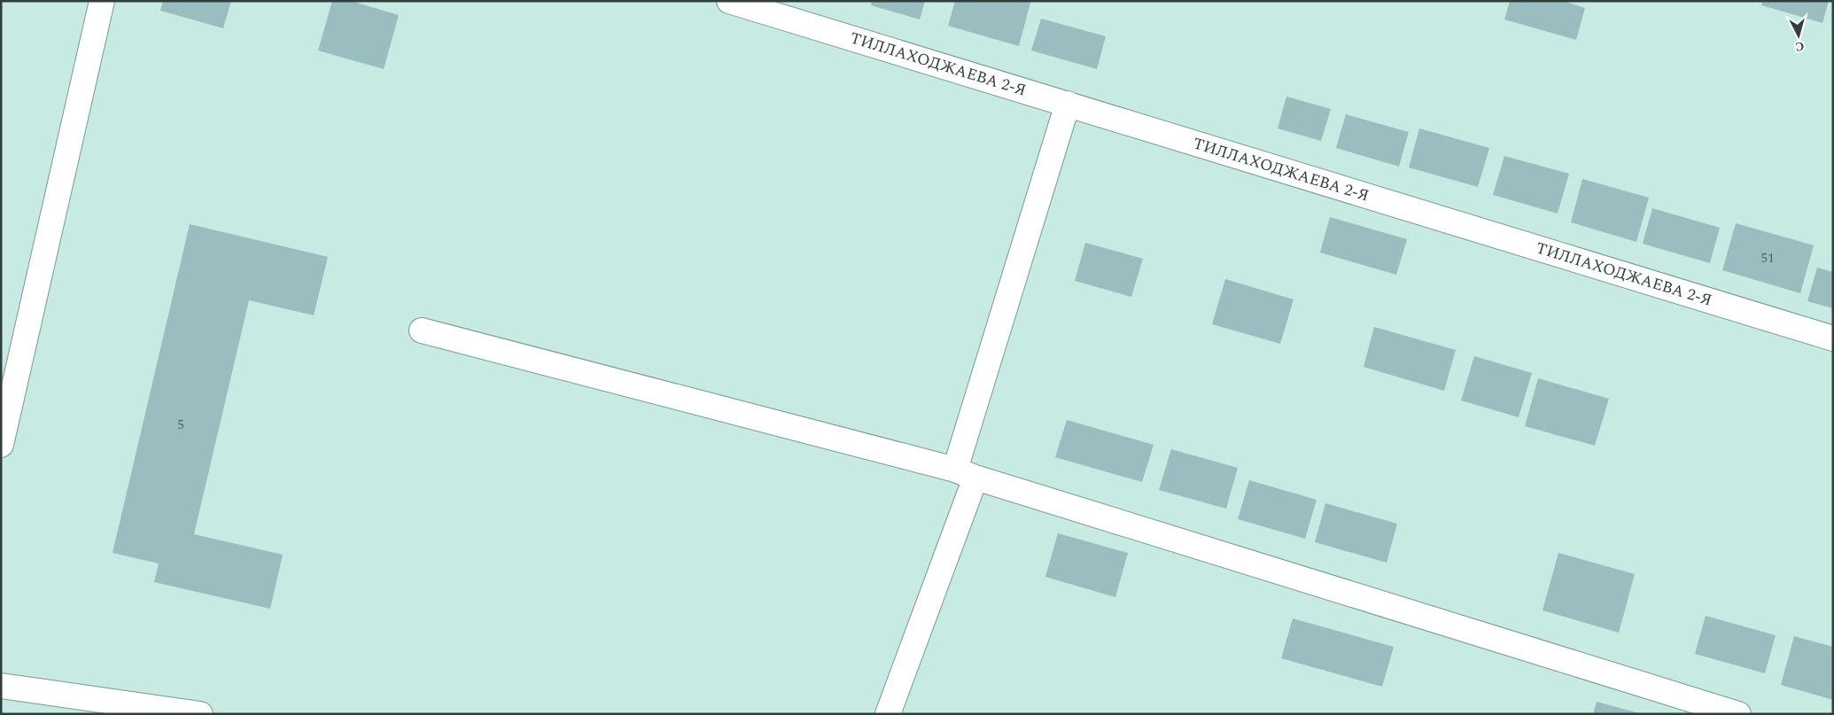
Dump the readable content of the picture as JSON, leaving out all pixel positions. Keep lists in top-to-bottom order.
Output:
{
  "streets": {
    "street": ["ТИЛЛАХОДЖАЕВА 2-Я"]
  },
  "house_numbers": ["51", "5"],
  "north": "bottom"
}
